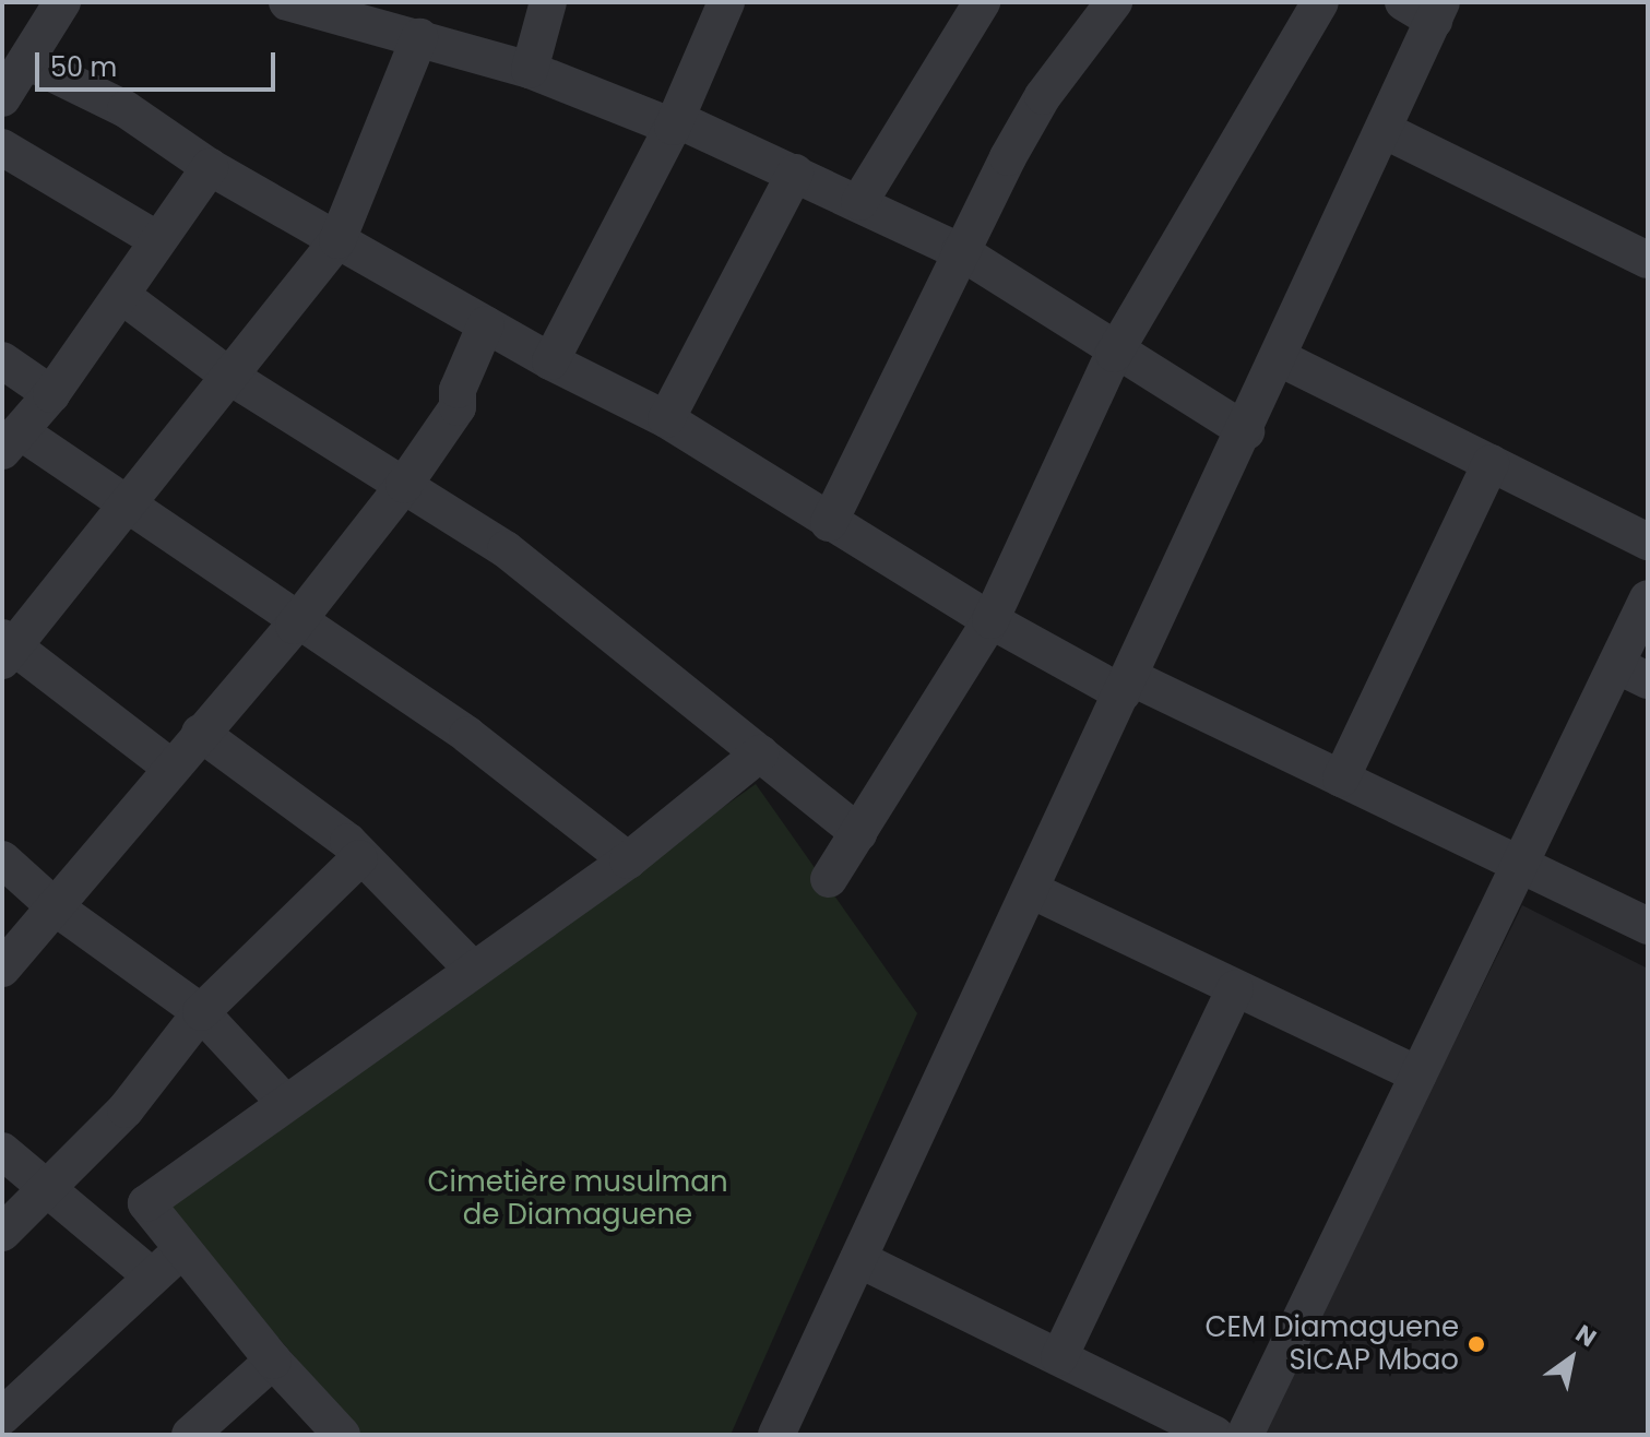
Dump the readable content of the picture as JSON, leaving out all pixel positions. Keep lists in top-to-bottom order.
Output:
{
  "parks": ["Cimetière musulman de Diamaguene"],
  "places": ["CEM Diamaguene SICAP Mbao"],
  "scale_bar": "50 m",
  "north": "top right"
}
